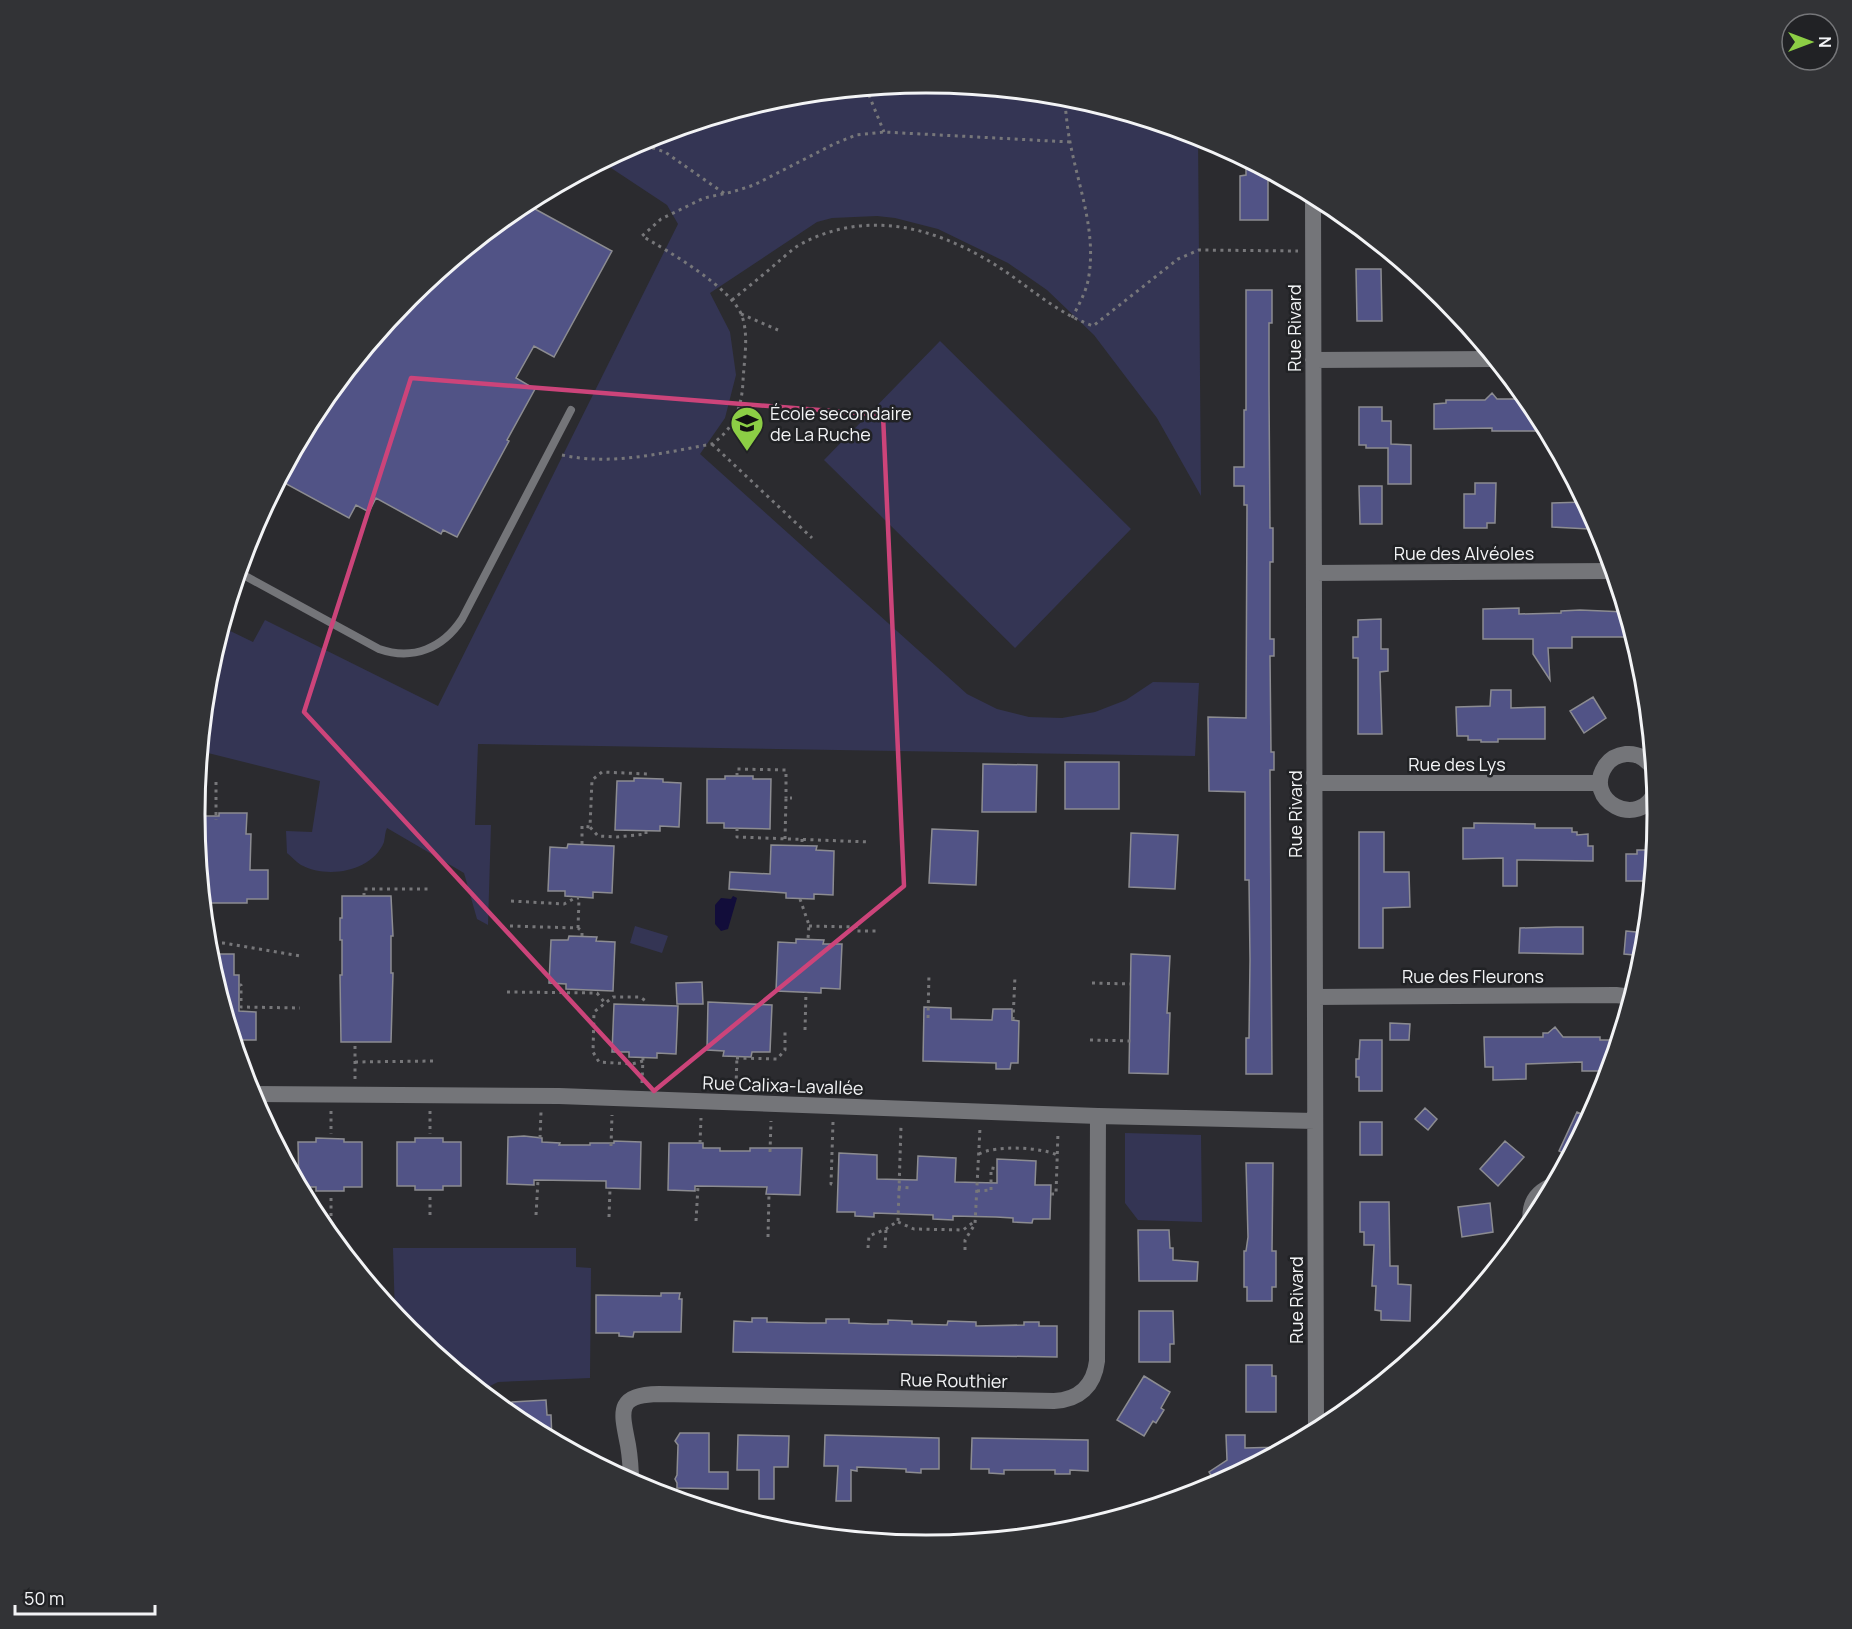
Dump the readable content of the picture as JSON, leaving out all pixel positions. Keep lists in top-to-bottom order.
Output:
{
  "streets": {
    "street": [
      "Rue Rivard",
      "Rue des Alvéoles",
      "Rue des Lys",
      "Rue des Fleurons",
      "Rue Calixa-Lavallée",
      "Rue Routhier"
    ]
  },
  "crossings": [
    ["Rue Rivard", "Rue des Alvéoles"],
    ["Rue Rivard", "Rue des Lys"],
    ["Rue Rivard", "Rue des Fleurons"],
    ["Rue Rivard", "Rue Calixa-Lavallée"],
    ["Rue Calixa-Lavallée", "Rue Routhier"]
  ],
  "places": {
    "school or university": ["École secondaire de La Ruche"]
  },
  "scale_bar": "50 m",
  "north": "right"
}
